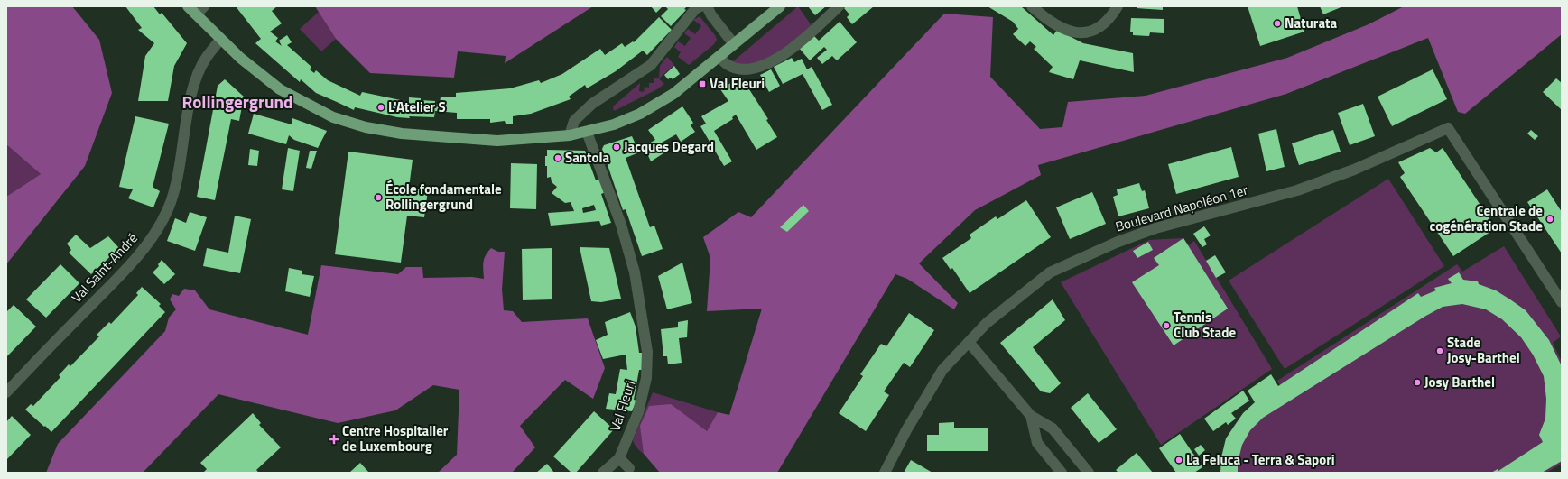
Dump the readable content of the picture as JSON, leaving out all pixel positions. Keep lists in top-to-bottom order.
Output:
{
  "streets": {
    "street": ["Boulevard Napoléon 1er", "Val Saint-André", "Val Fleuri"]
  },
  "districts": ["Rollingergrund"],
  "places": {
    "other": [
      "Naturata",
      "L'Atelier S",
      "Jacques Degard",
      "Santola",
      "École fondamentale Rollingergrund",
      "Centrale de cogénération Stade",
      "Tennis Club Stade",
      "Stade Josy-Barthel",
      "Josy Barthel",
      "La Feluca - Terra & Sapori"
    ],
    "transit": ["Val Fleuri"],
    "health": ["Centre Hospitalier de Luxembourg"]
  }
}
